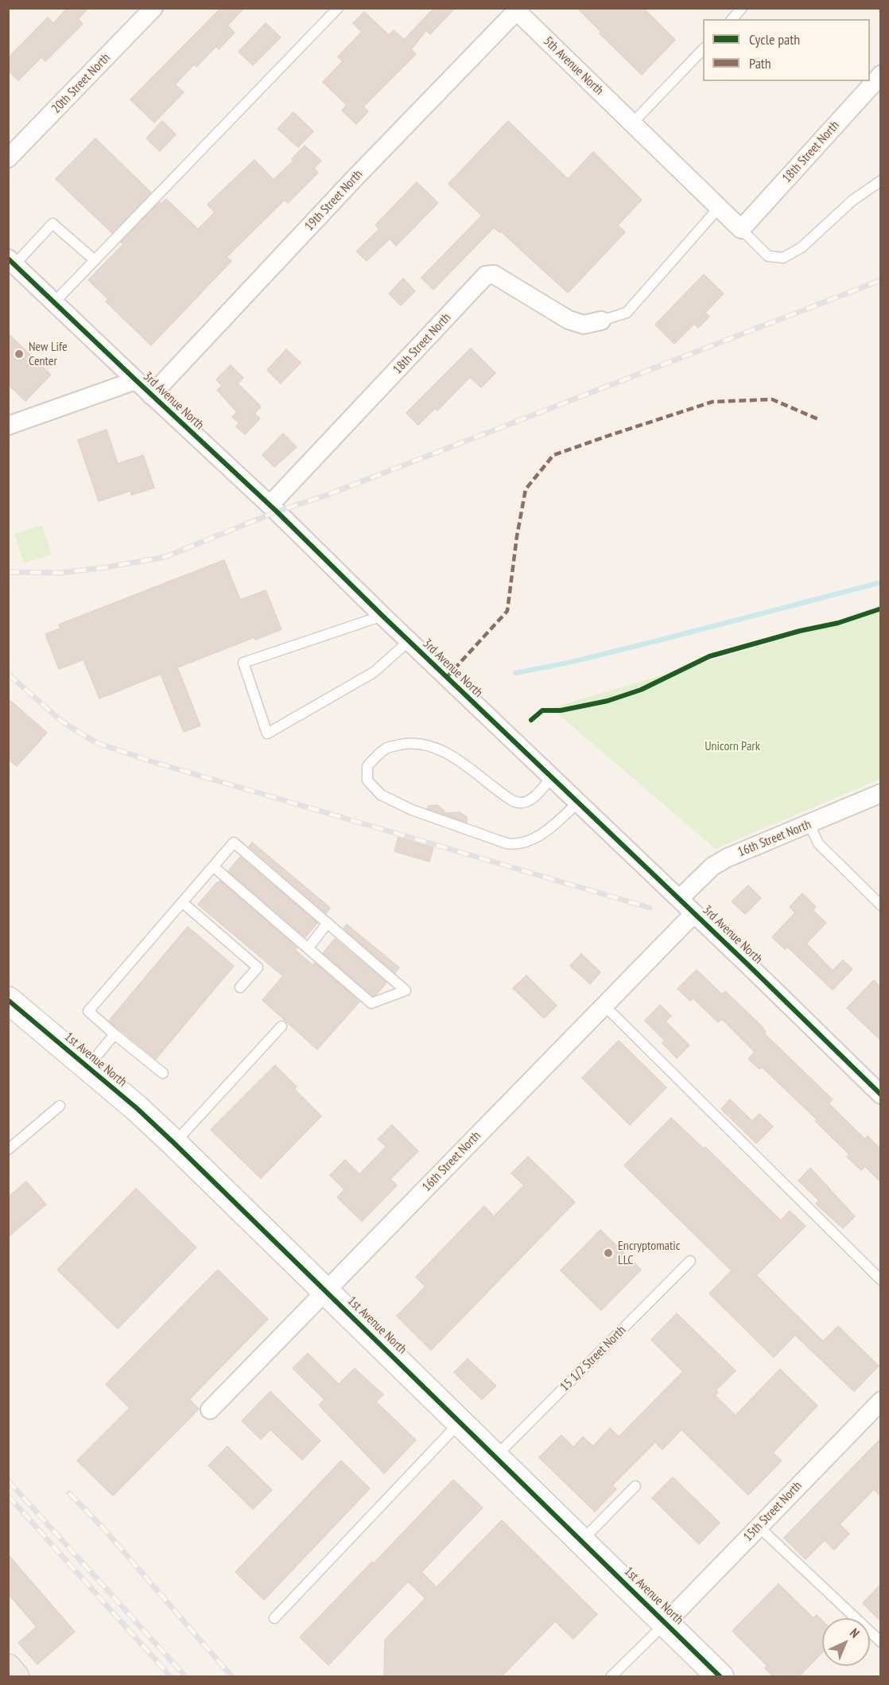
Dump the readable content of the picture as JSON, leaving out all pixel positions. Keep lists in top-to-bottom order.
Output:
{
  "streets": {
    "street": [
      "5th Avenue North",
      "20th Street North",
      "18th Street North",
      "19th Street North",
      "3rd Avenue North",
      "16th Street North",
      "1st Avenue North",
      "15th Street North"
    ],
    "lane": ["15 1/2 Street North"]
  },
  "crossings": [
    ["5th Avenue North", "18th Street North"],
    ["5th Avenue North", "19th Street North"],
    ["18th Street North", "3rd Avenue North"],
    ["19th Street North", "3rd Avenue North"],
    ["3rd Avenue North", "16th Street North"],
    ["16th Street North", "1st Avenue North"],
    ["1st Avenue North", "15 1/2 Street North"],
    ["1st Avenue North", "15th Street North"]
  ],
  "parks": ["Unicorn Park"],
  "places": ["New Life Center", "Encryptomatic LLC"],
  "legend": ["Cycle path", "Path"],
  "north": "top right"
}
